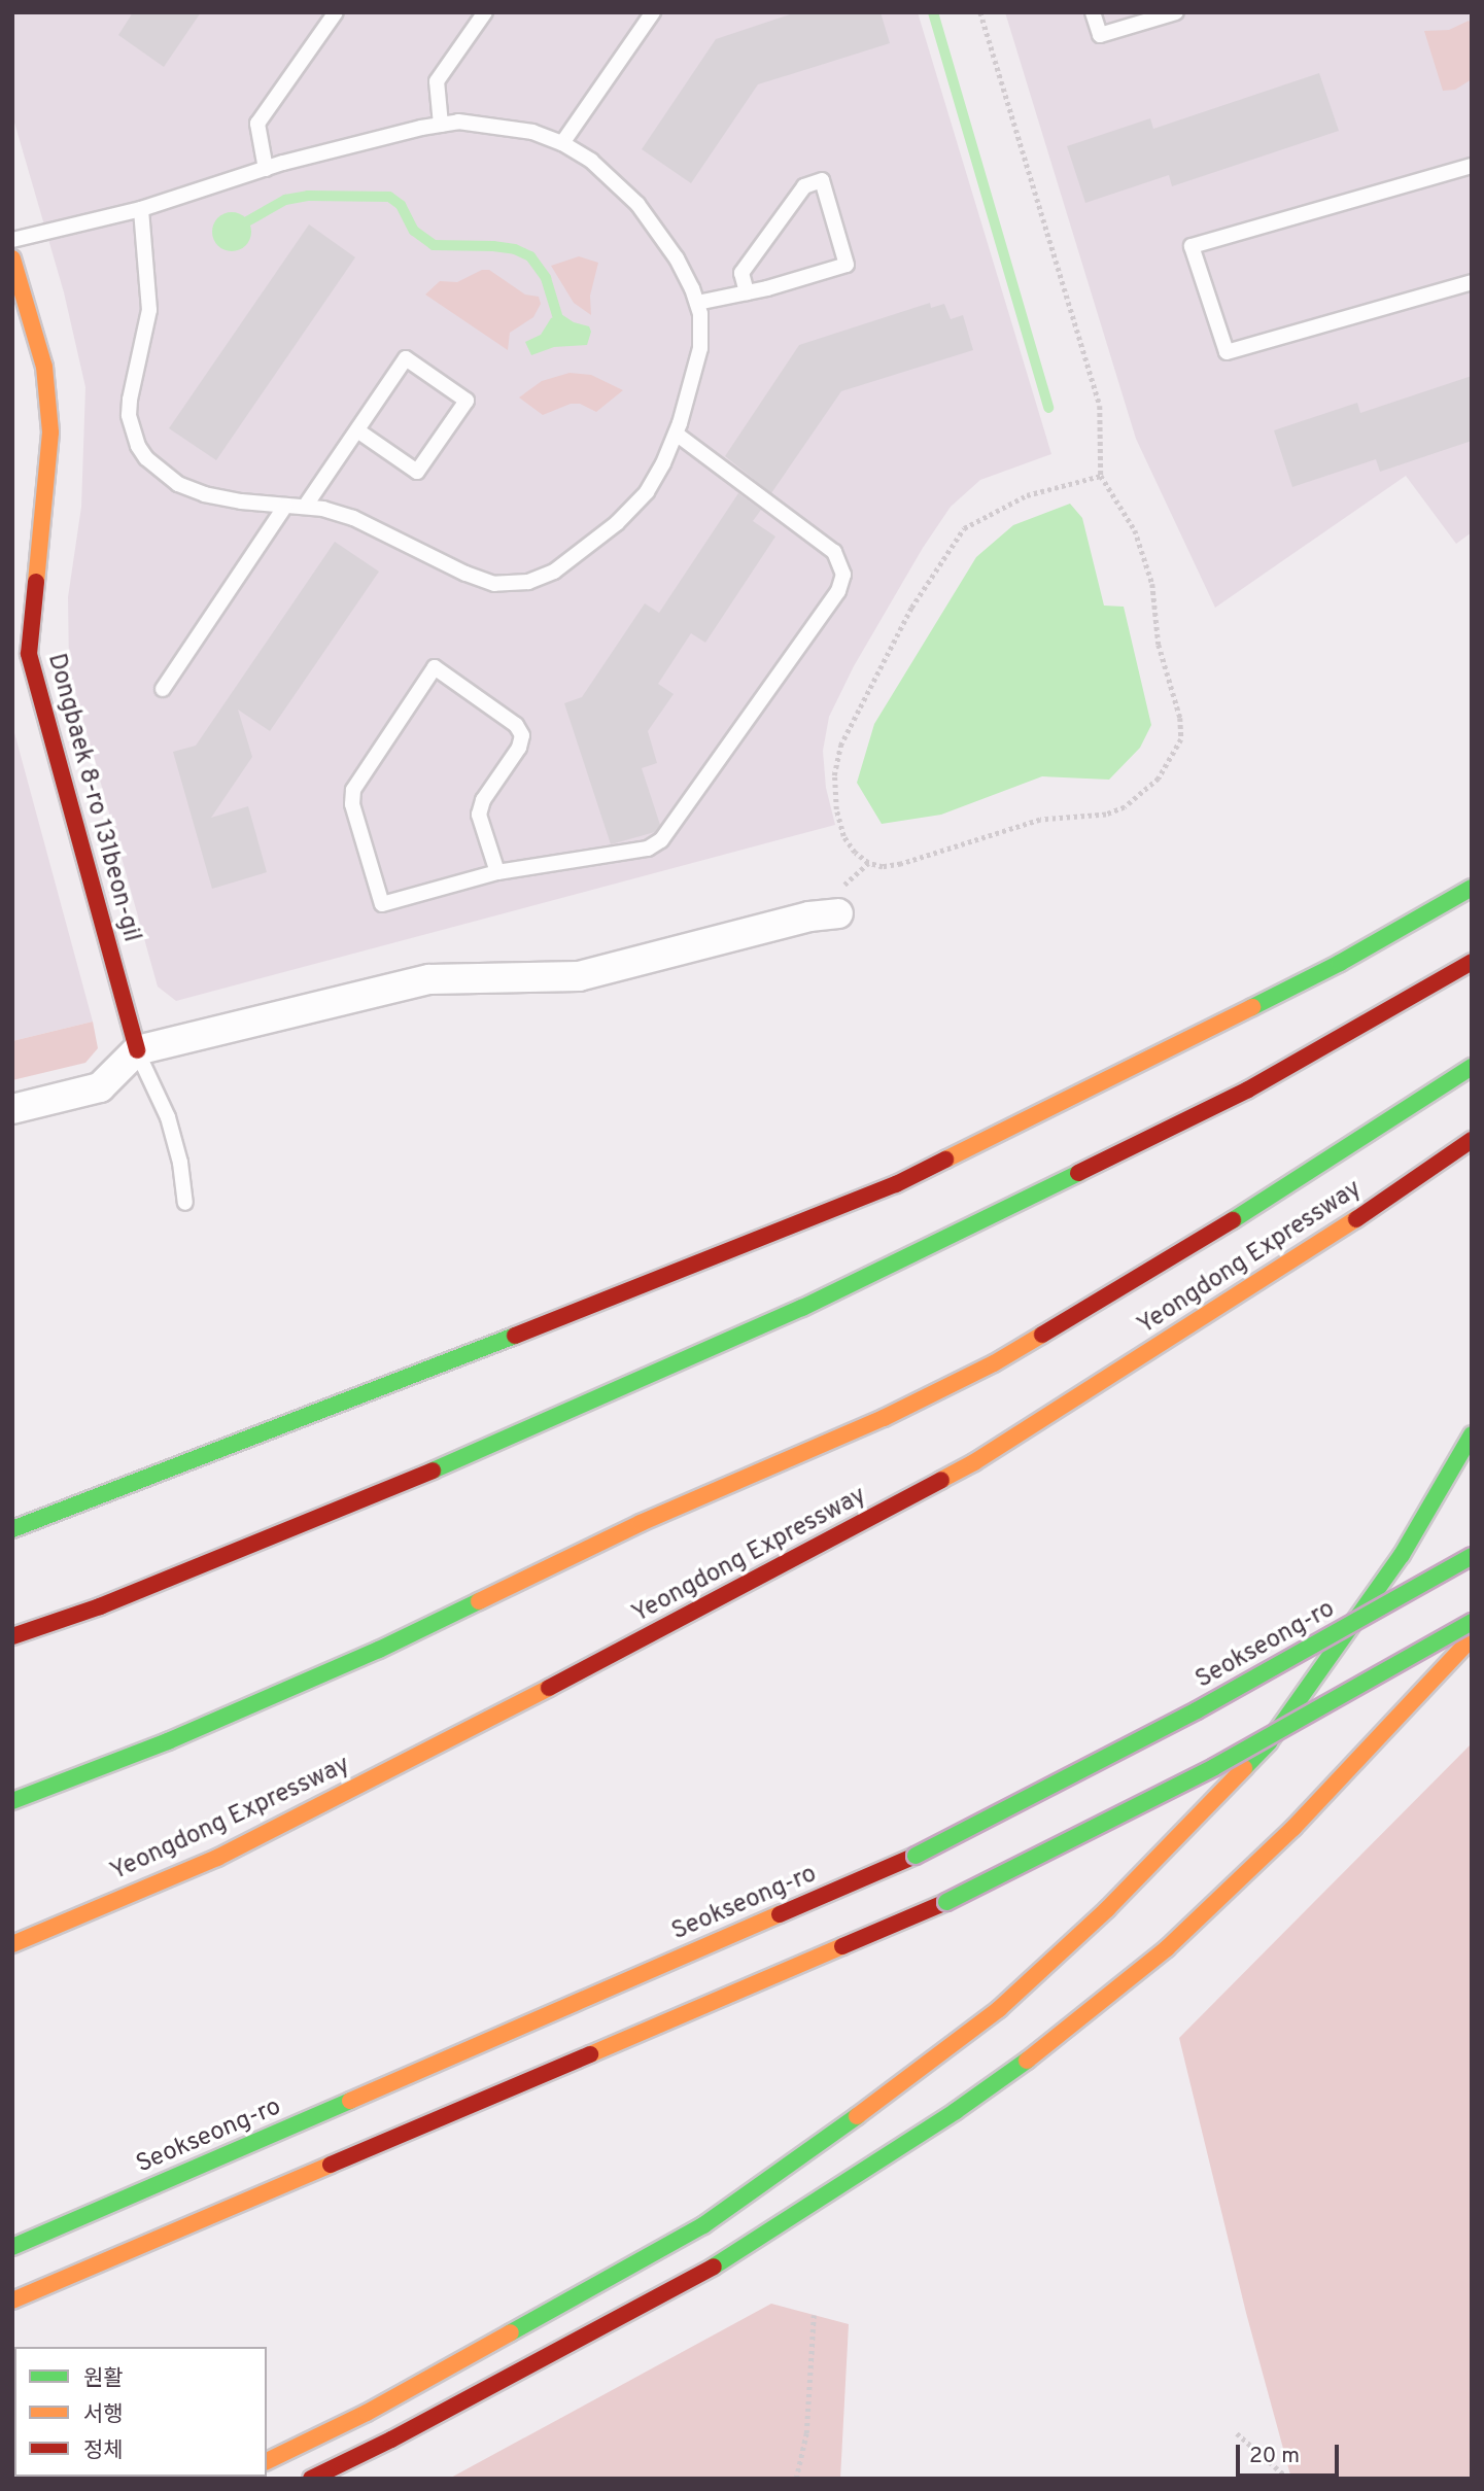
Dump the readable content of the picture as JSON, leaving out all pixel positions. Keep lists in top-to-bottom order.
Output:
{
  "streets": {
    "main road": ["Dongbaek 8-ro 131beon-gil", "Yeongdong Expressway", "Seokseong-ro"]
  },
  "legend": ["원활", "서행", "정체"],
  "scale_bar": "20 m"
}
